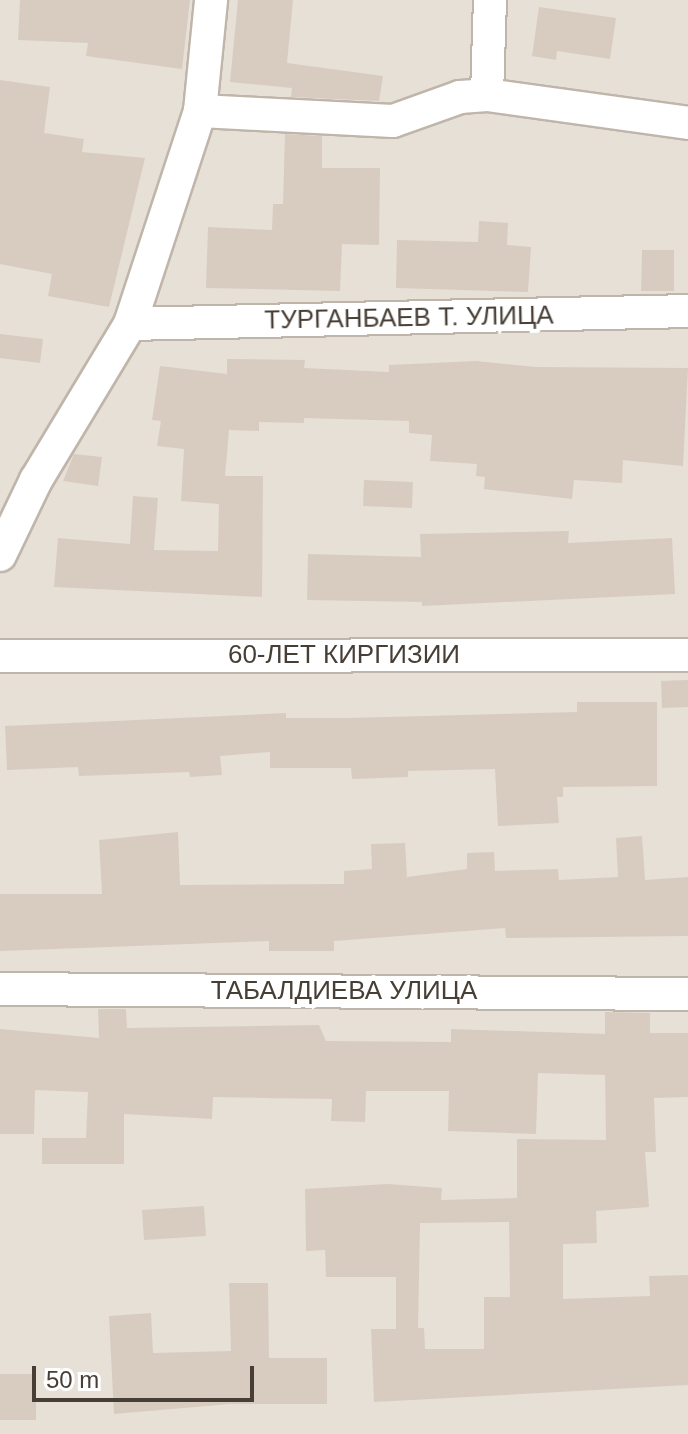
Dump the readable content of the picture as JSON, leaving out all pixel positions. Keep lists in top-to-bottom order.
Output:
{
  "streets": {
    "street": ["ТУРГАНБАЕВ Т. УЛИЦА", "60-ЛЕТ КИРГИЗИИ", "ТАБАЛДИЕВА УЛИЦА"]
  },
  "scale_bar": "50 m"
}
